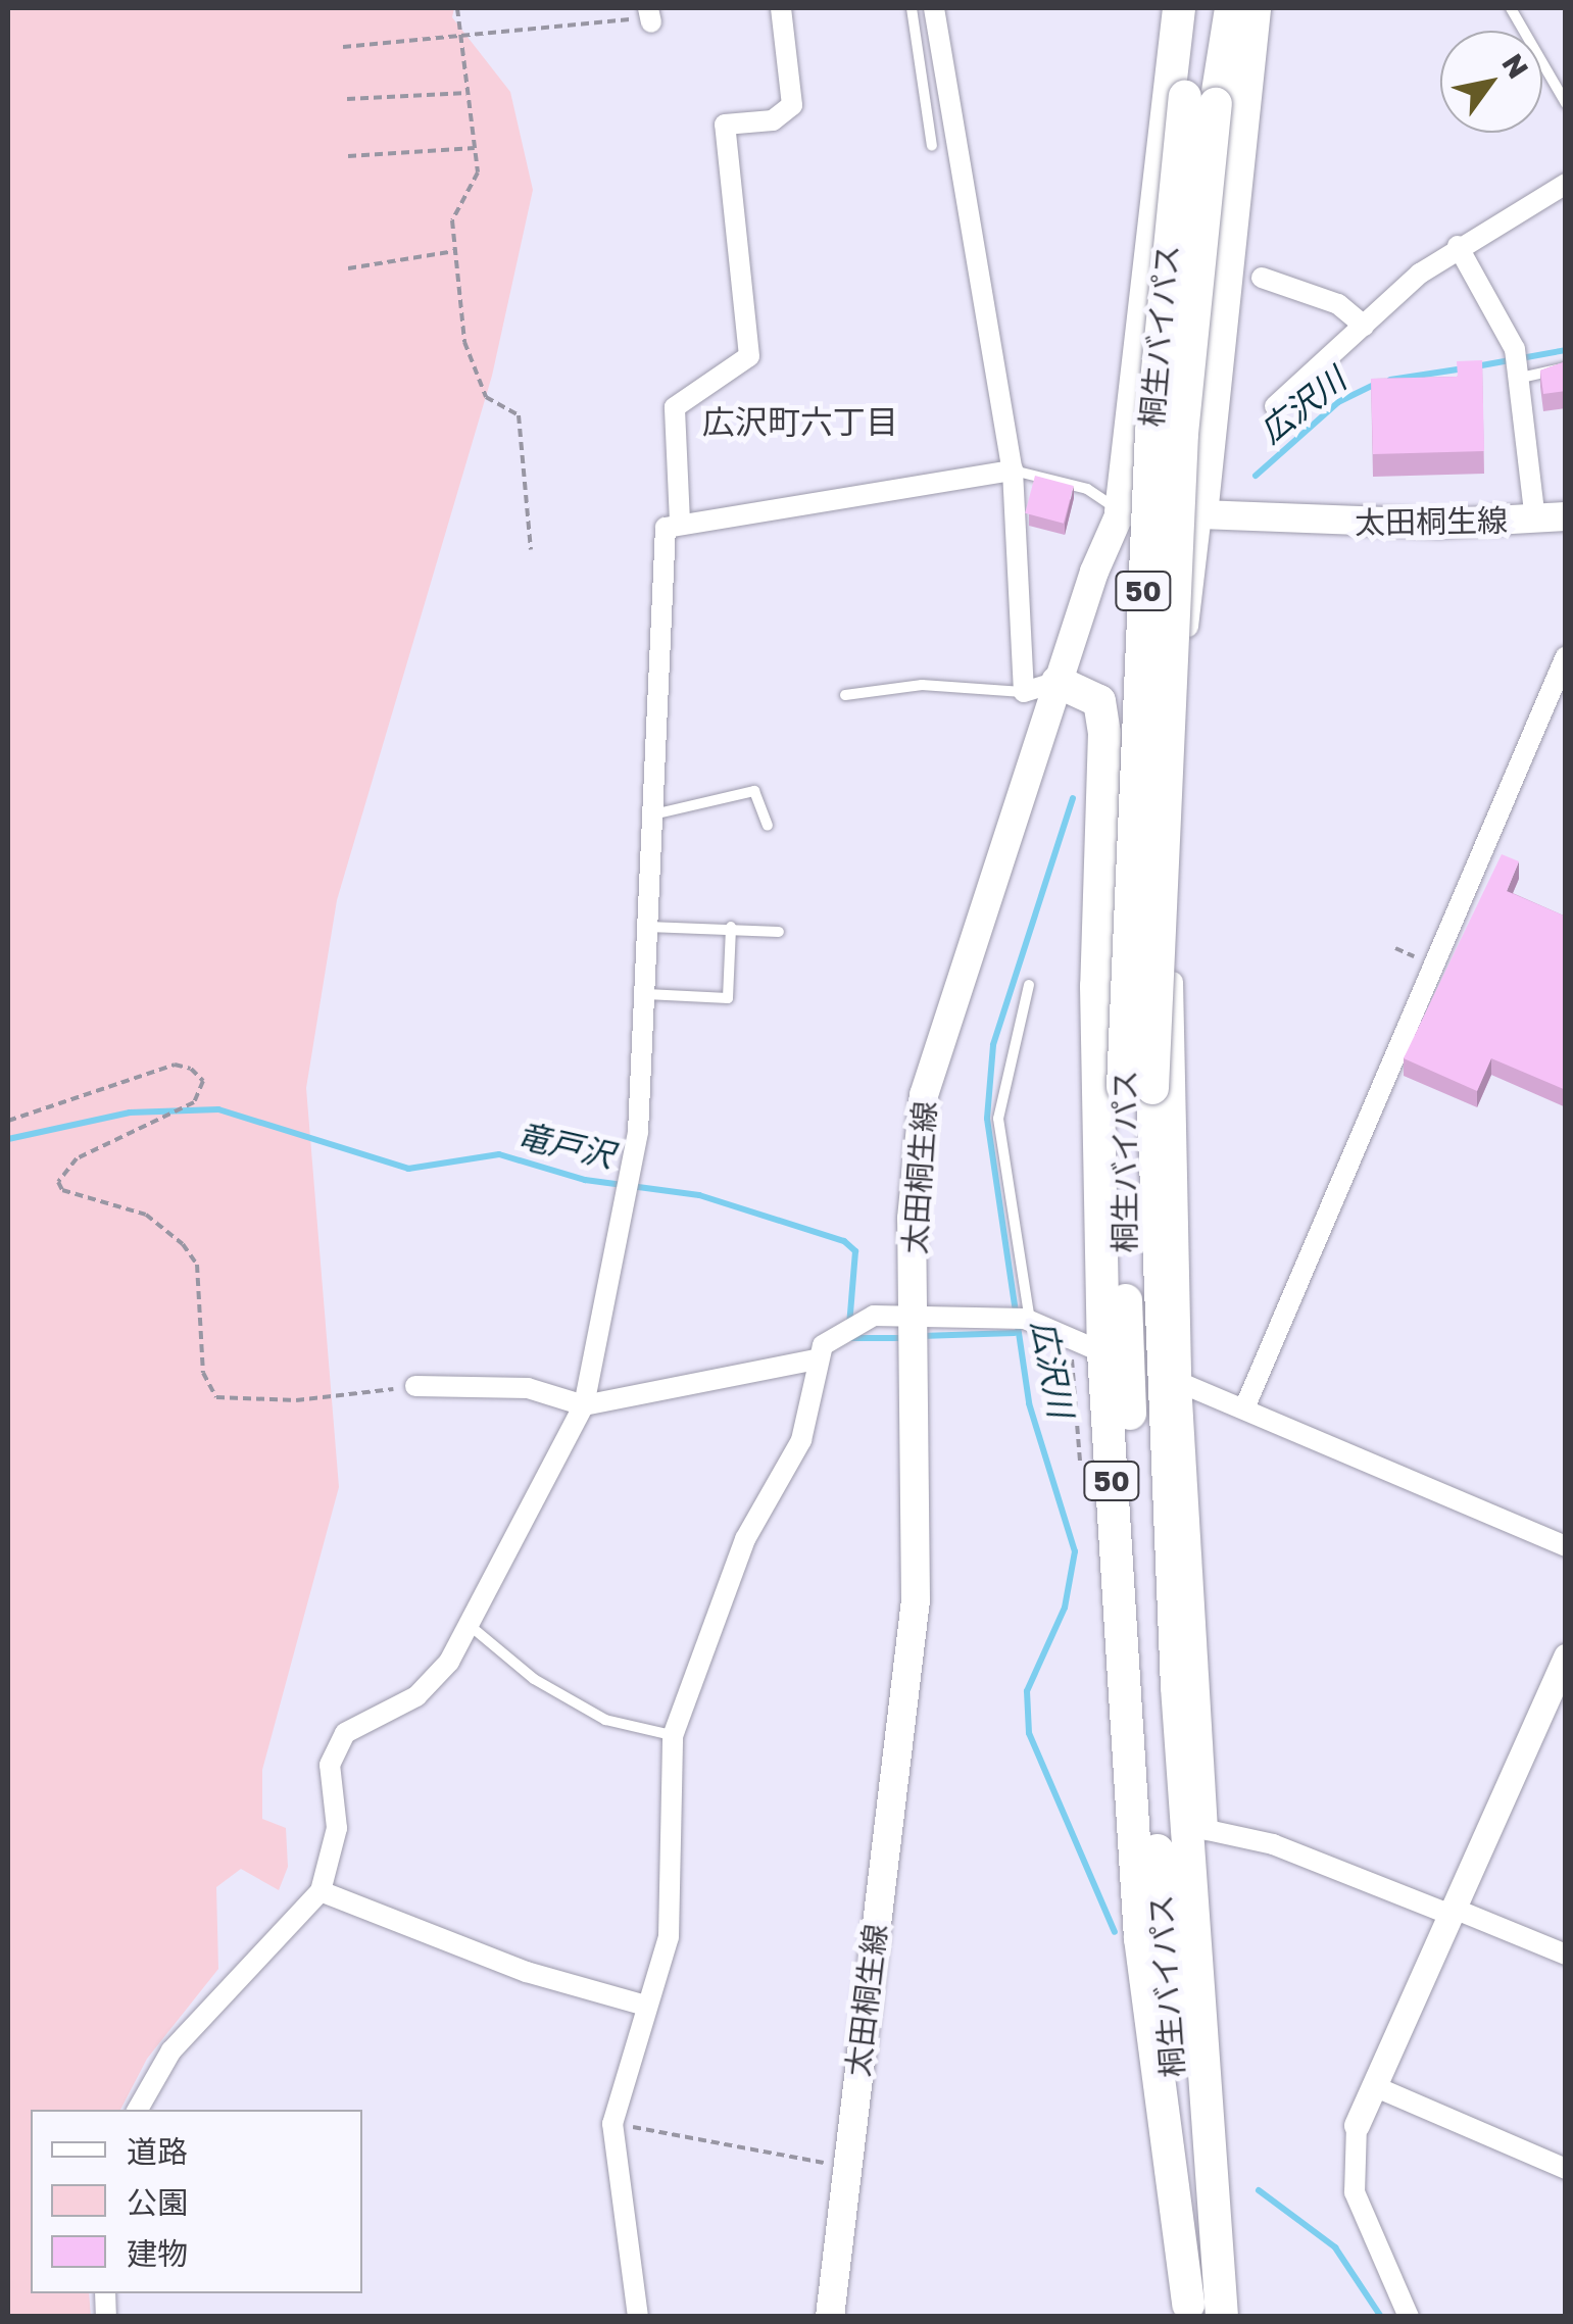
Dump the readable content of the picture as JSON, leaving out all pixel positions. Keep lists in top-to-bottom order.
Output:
{
  "streets": {
    "highway": ["桐生バイパス", "50"],
    "main road": ["太田桐生線"]
  },
  "crossings": [
    ["桐生バイパス", "50"],
    ["太田桐生線", "50"]
  ],
  "districts": ["広沢町六丁目"],
  "water": ["広沢川", "竜戸沢"],
  "legend": ["道路", "公園", "建物"],
  "north": "top right"
}
